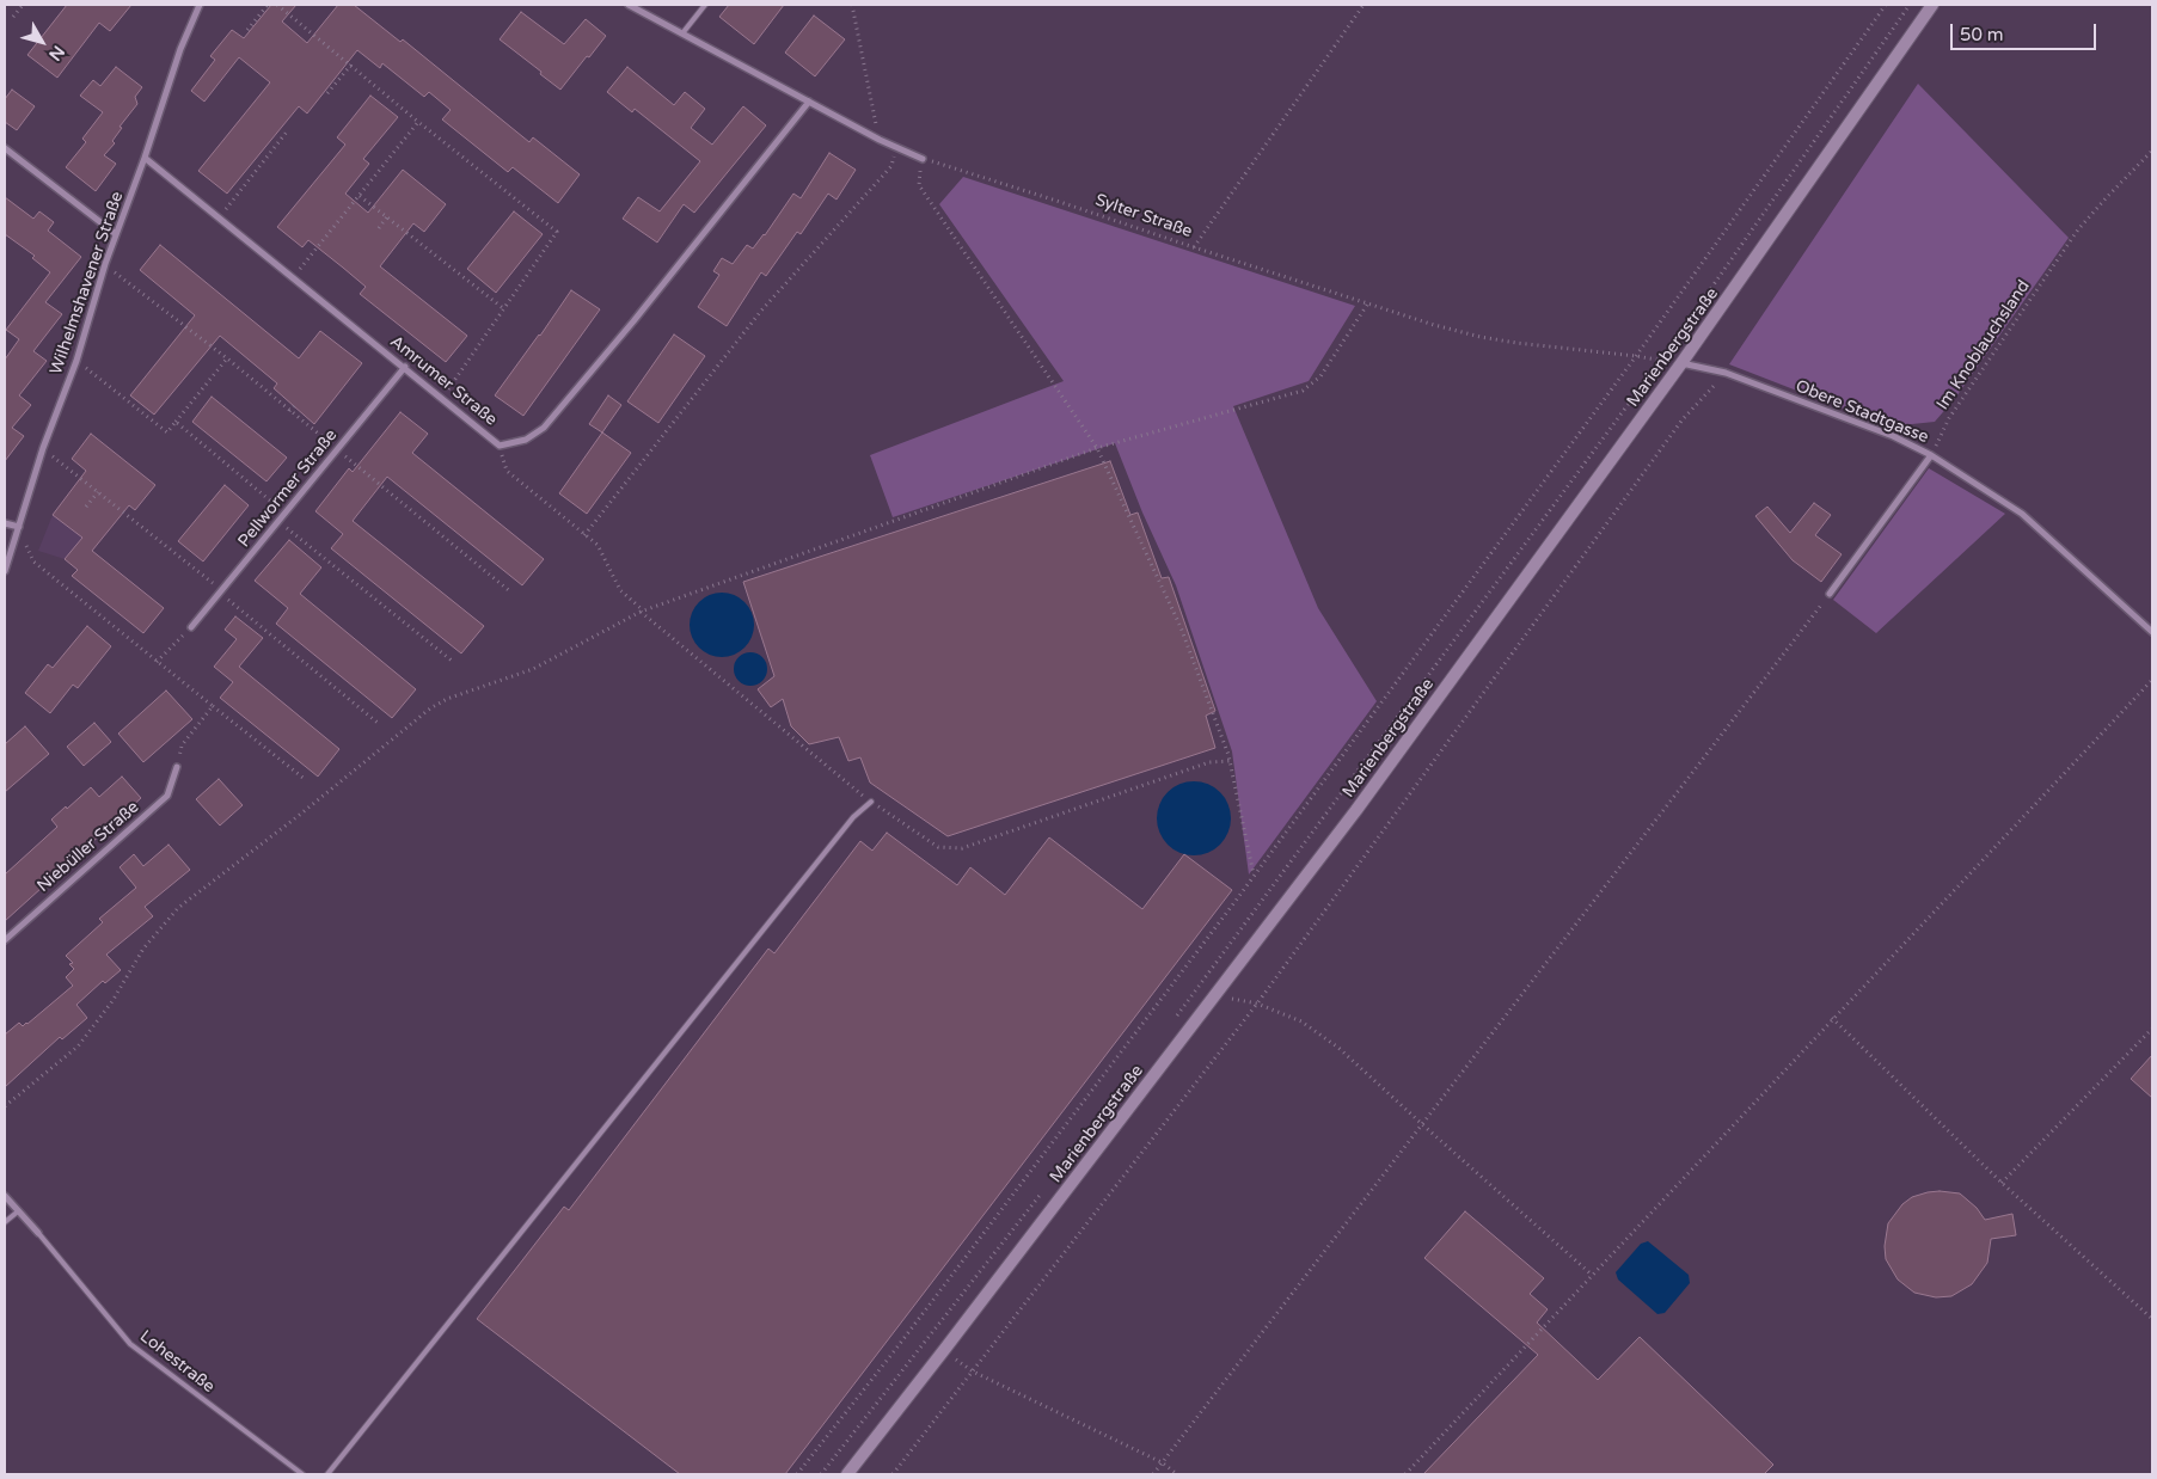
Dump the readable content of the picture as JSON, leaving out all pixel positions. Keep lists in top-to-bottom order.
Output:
{
  "streets": {
    "main road": ["Marienbergstraße"],
    "street": [
      "Wilhelmshavener Straße",
      "Amrumer Straße",
      "Obere Stadtgasse",
      "Pellwormer Straße",
      "Niebüller Straße",
      "Lohestraße"
    ],
    "path": ["Sylter Straße", "Im Knoblauchsland"]
  },
  "crossings": [
    ["Sylter Straße", "Marienbergstraße"],
    ["Sylter Straße", "Obere Stadtgasse"],
    ["Wilhelmshavener Straße", "Amrumer Straße"],
    ["Im Knoblauchsland", "Obere Stadtgasse"],
    ["Marienbergstraße", "Obere Stadtgasse"],
    ["Amrumer Straße", "Pellwormer Straße"]
  ],
  "scale_bar": "50 m",
  "north": "bottom right"
}
